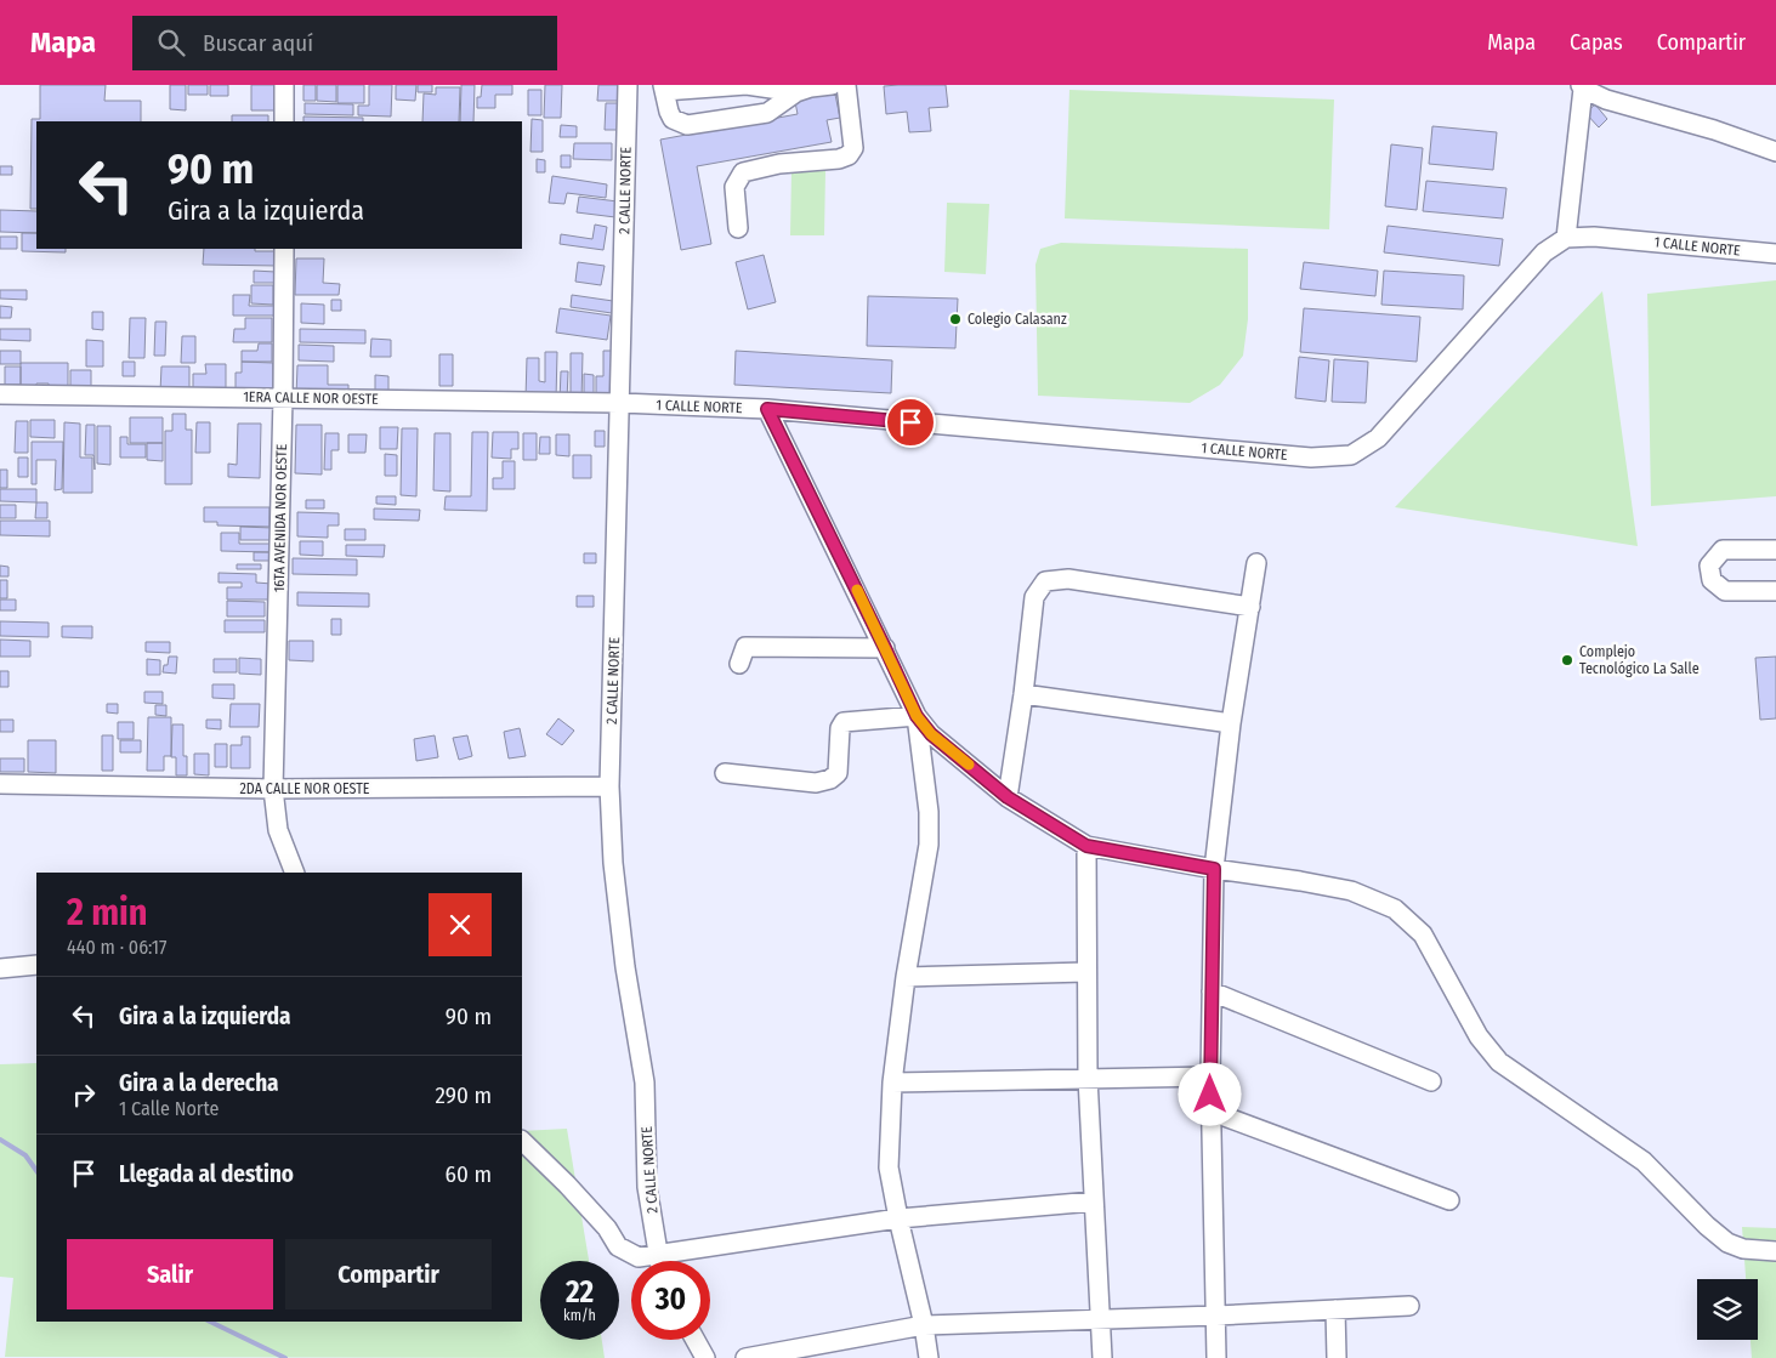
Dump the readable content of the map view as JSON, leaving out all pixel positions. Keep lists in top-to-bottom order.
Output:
{
  "streets": {
    "street": [
      "2 CALLE NORTE",
      "1 CALLE NORTE",
      "1ERA CALLE NOR OESTE",
      "16TA AVENIDA NOR OESTE",
      "2DA CALLE NOR OESTE"
    ]
  },
  "crossings": [
    ["2 CALLE NORTE", "1 CALLE NORTE"],
    ["2 CALLE NORTE", "1ERA CALLE NOR OESTE"],
    ["2 CALLE NORTE", "2DA CALLE NOR OESTE"],
    ["1 CALLE NORTE", "1ERA CALLE NOR OESTE"],
    ["1ERA CALLE NOR OESTE", "16TA AVENIDA NOR OESTE"],
    ["16TA AVENIDA NOR OESTE", "2DA CALLE NOR OESTE"]
  ],
  "places": ["Colegio Calasanz", "Complejo Tecnológico La Salle"],
  "page": {
    "header": "Mapa",
    "search": "Buscar aquí",
    "nav": ["Mapa", "Capas", "Compartir"],
    "turn": ["90 m", "Gira a la izquierda"],
    "heading": ["2 min", "440 m · 06:17"],
    "list": [
      {
        "name": "Gira a la izquierda",
        "value": "90 m"
      },
      {
        "name": "Gira a la derecha",
        "note": "1 Calle Norte",
        "value": "290 m"
      },
      {
        "name": "Llegada al destino",
        "value": "60 m"
      }
    ],
    "buttons": ["Salir", "Compartir"],
    "speed": "22 km/h",
    "limit": "30"
  }
}
